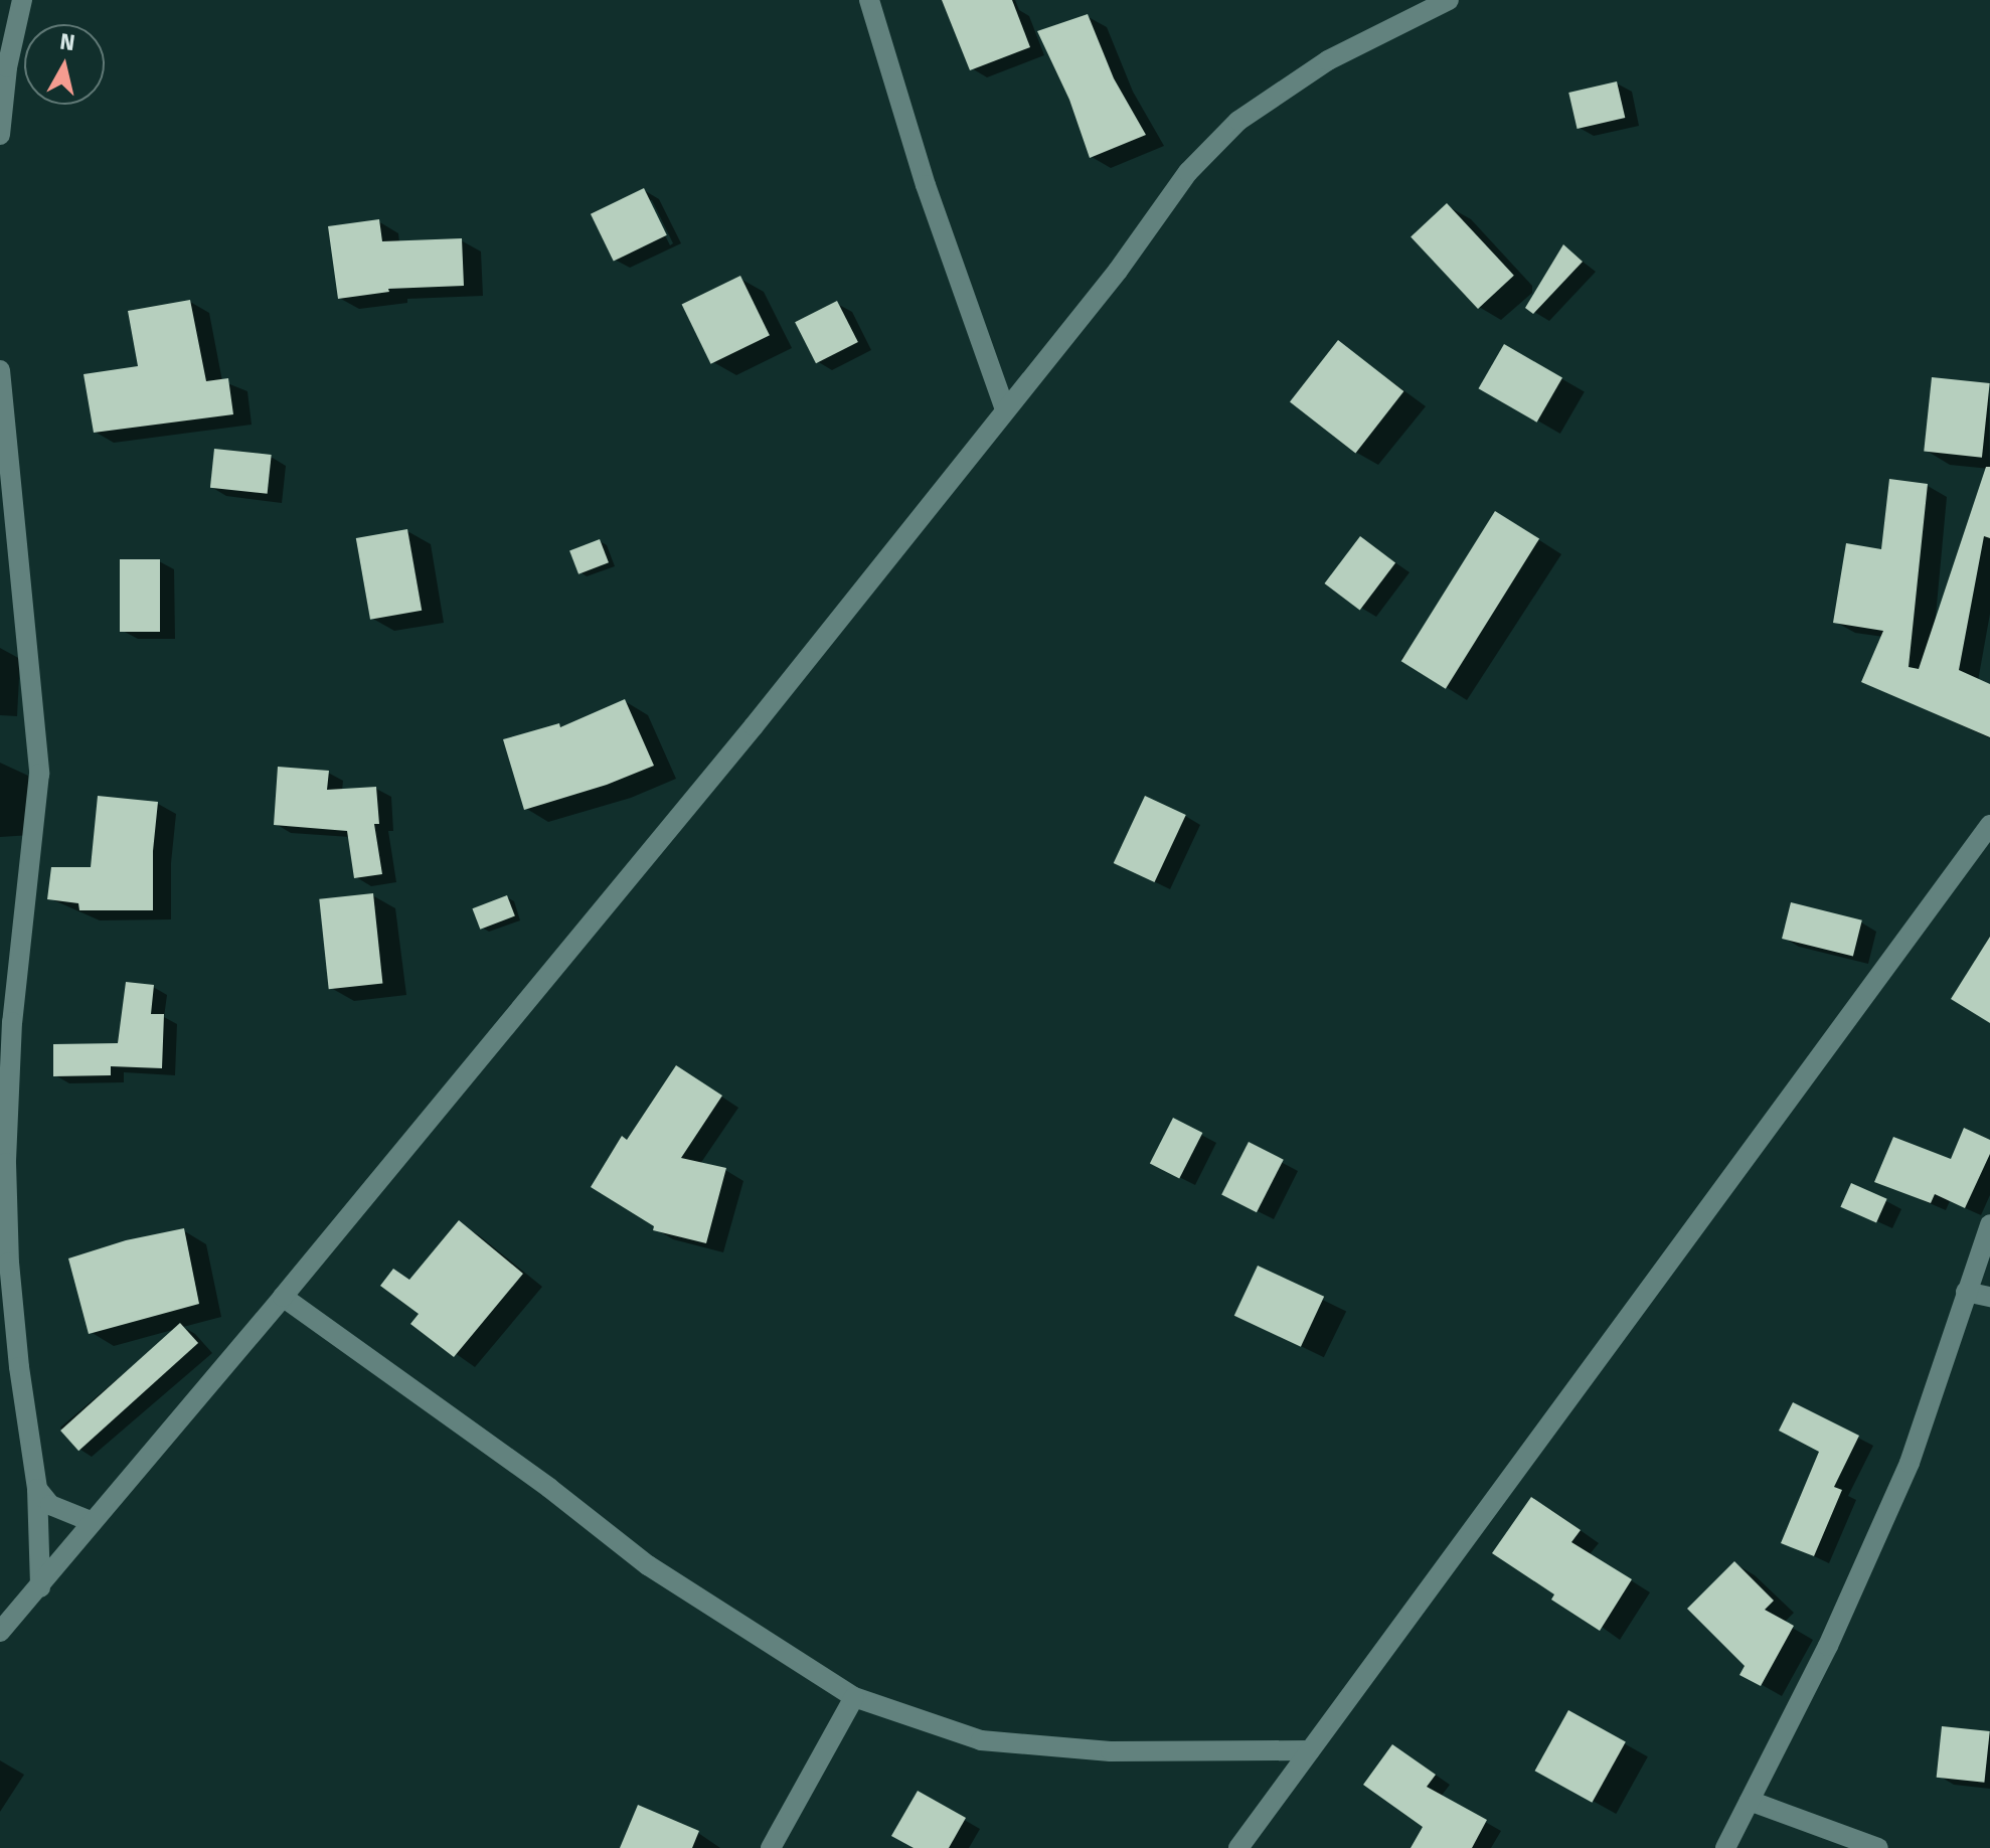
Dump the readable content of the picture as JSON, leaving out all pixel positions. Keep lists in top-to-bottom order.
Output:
{
  "north": "top"
}
